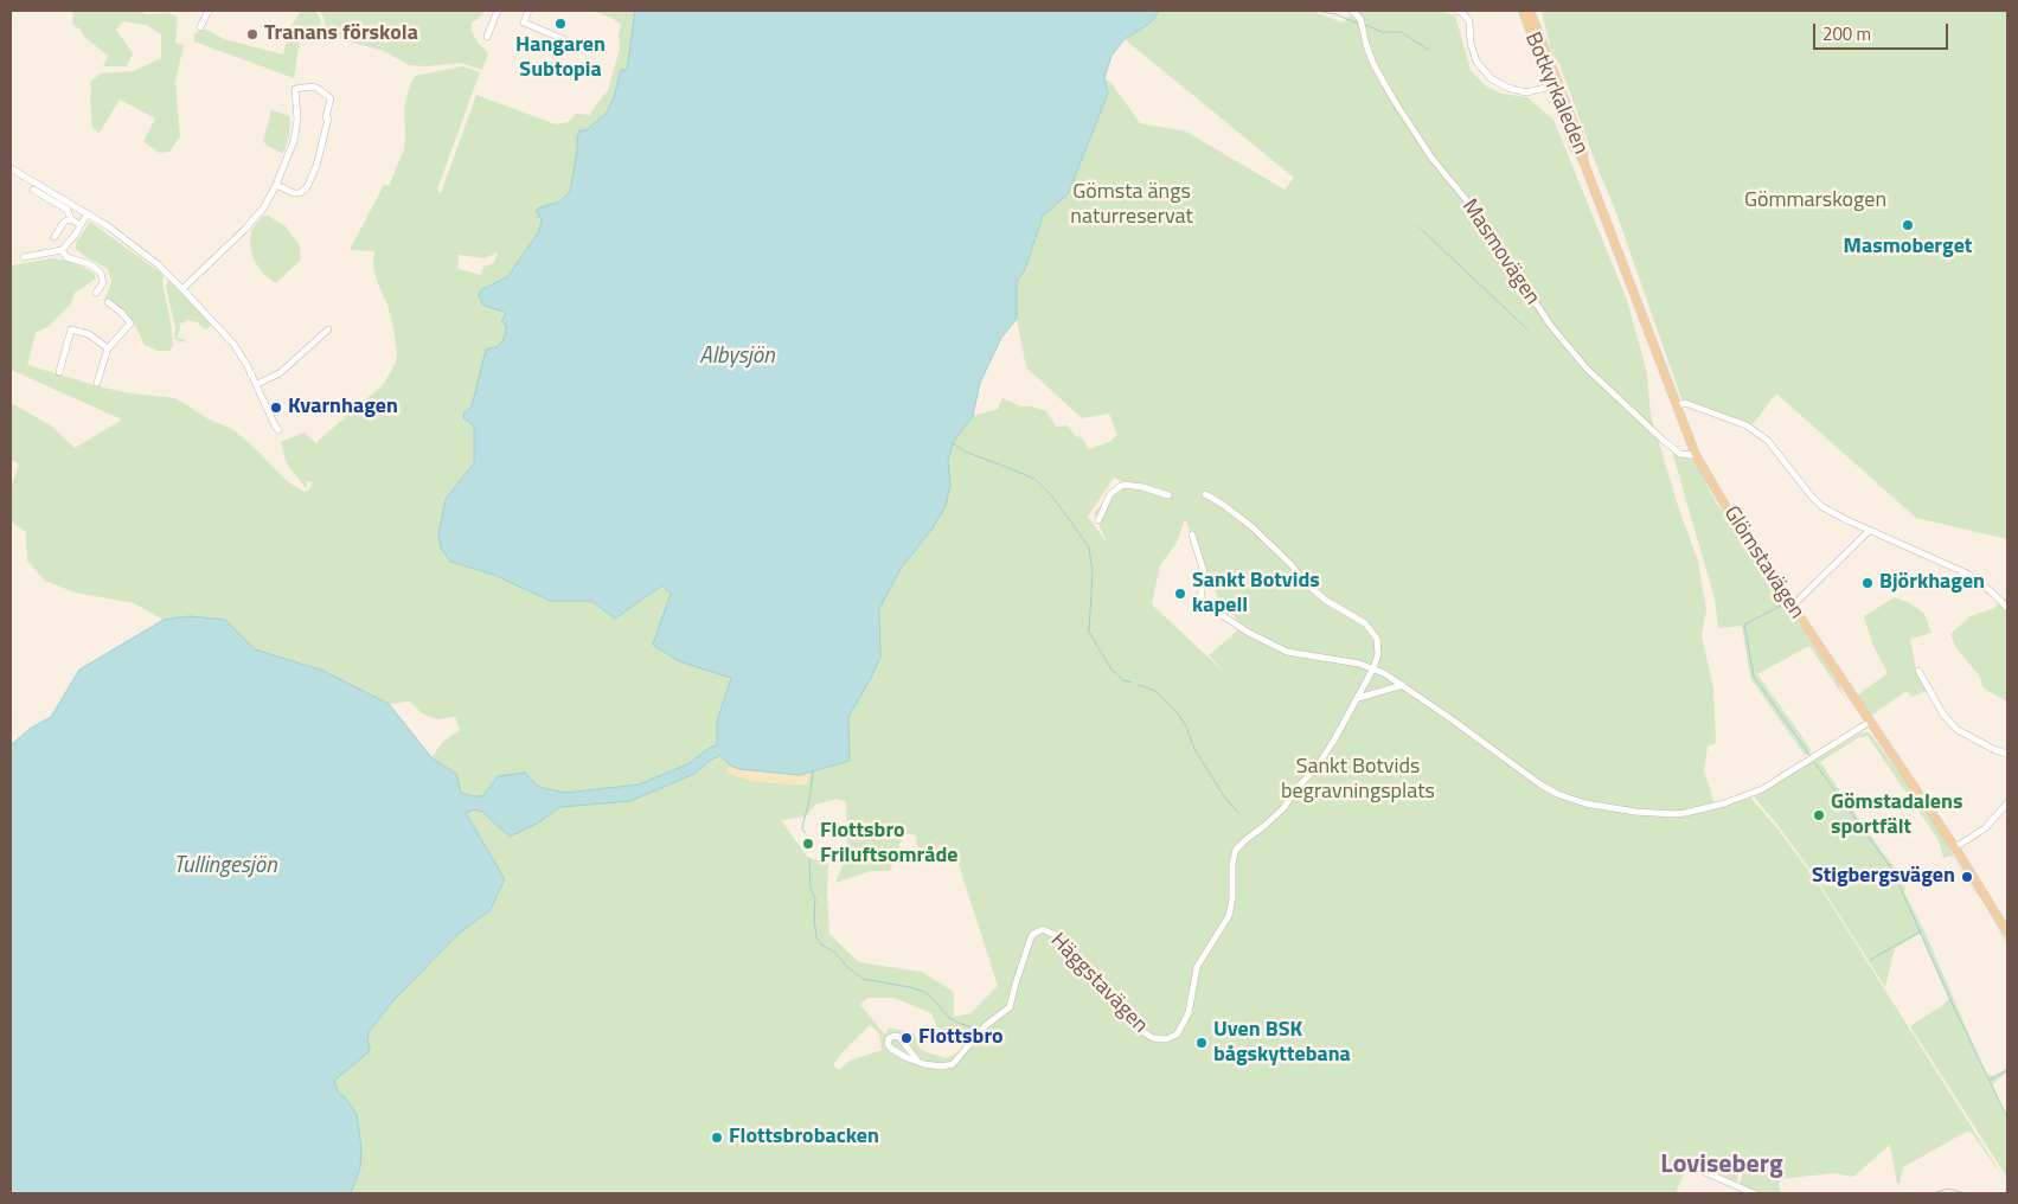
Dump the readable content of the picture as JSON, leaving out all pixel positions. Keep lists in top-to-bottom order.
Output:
{
  "streets": {
    "main road": ["Botkyrkaleden", "Glömstavägen"],
    "street": ["Masmovägen", "Häggstavägen"]
  },
  "crossings": [
    ["Botkyrkaleden", "Glömstavägen"],
    ["Masmovägen", "Glömstavägen"]
  ],
  "districts": ["Loviseberg"],
  "water": ["Albysjön", "Tullingesjön"],
  "parks": ["Gömsta ängs naturreservat", "Gömmarskogen", "Sankt Botvids begravningsplats"],
  "places": [
    "Hangaren Subtopia",
    "Tranans förskola",
    "Masmoberget",
    "Kvarnhagen",
    "Björkhagen",
    "Sankt Botvids kapell",
    "Gömstadalens sportfält",
    "Flottsbro Friluftsområde",
    "Stigbergsvägen",
    "Flottsbro",
    "Uven BSK bågskyttebana",
    "Flottsbrobacken"
  ],
  "scale_bar": "200 m"
}
